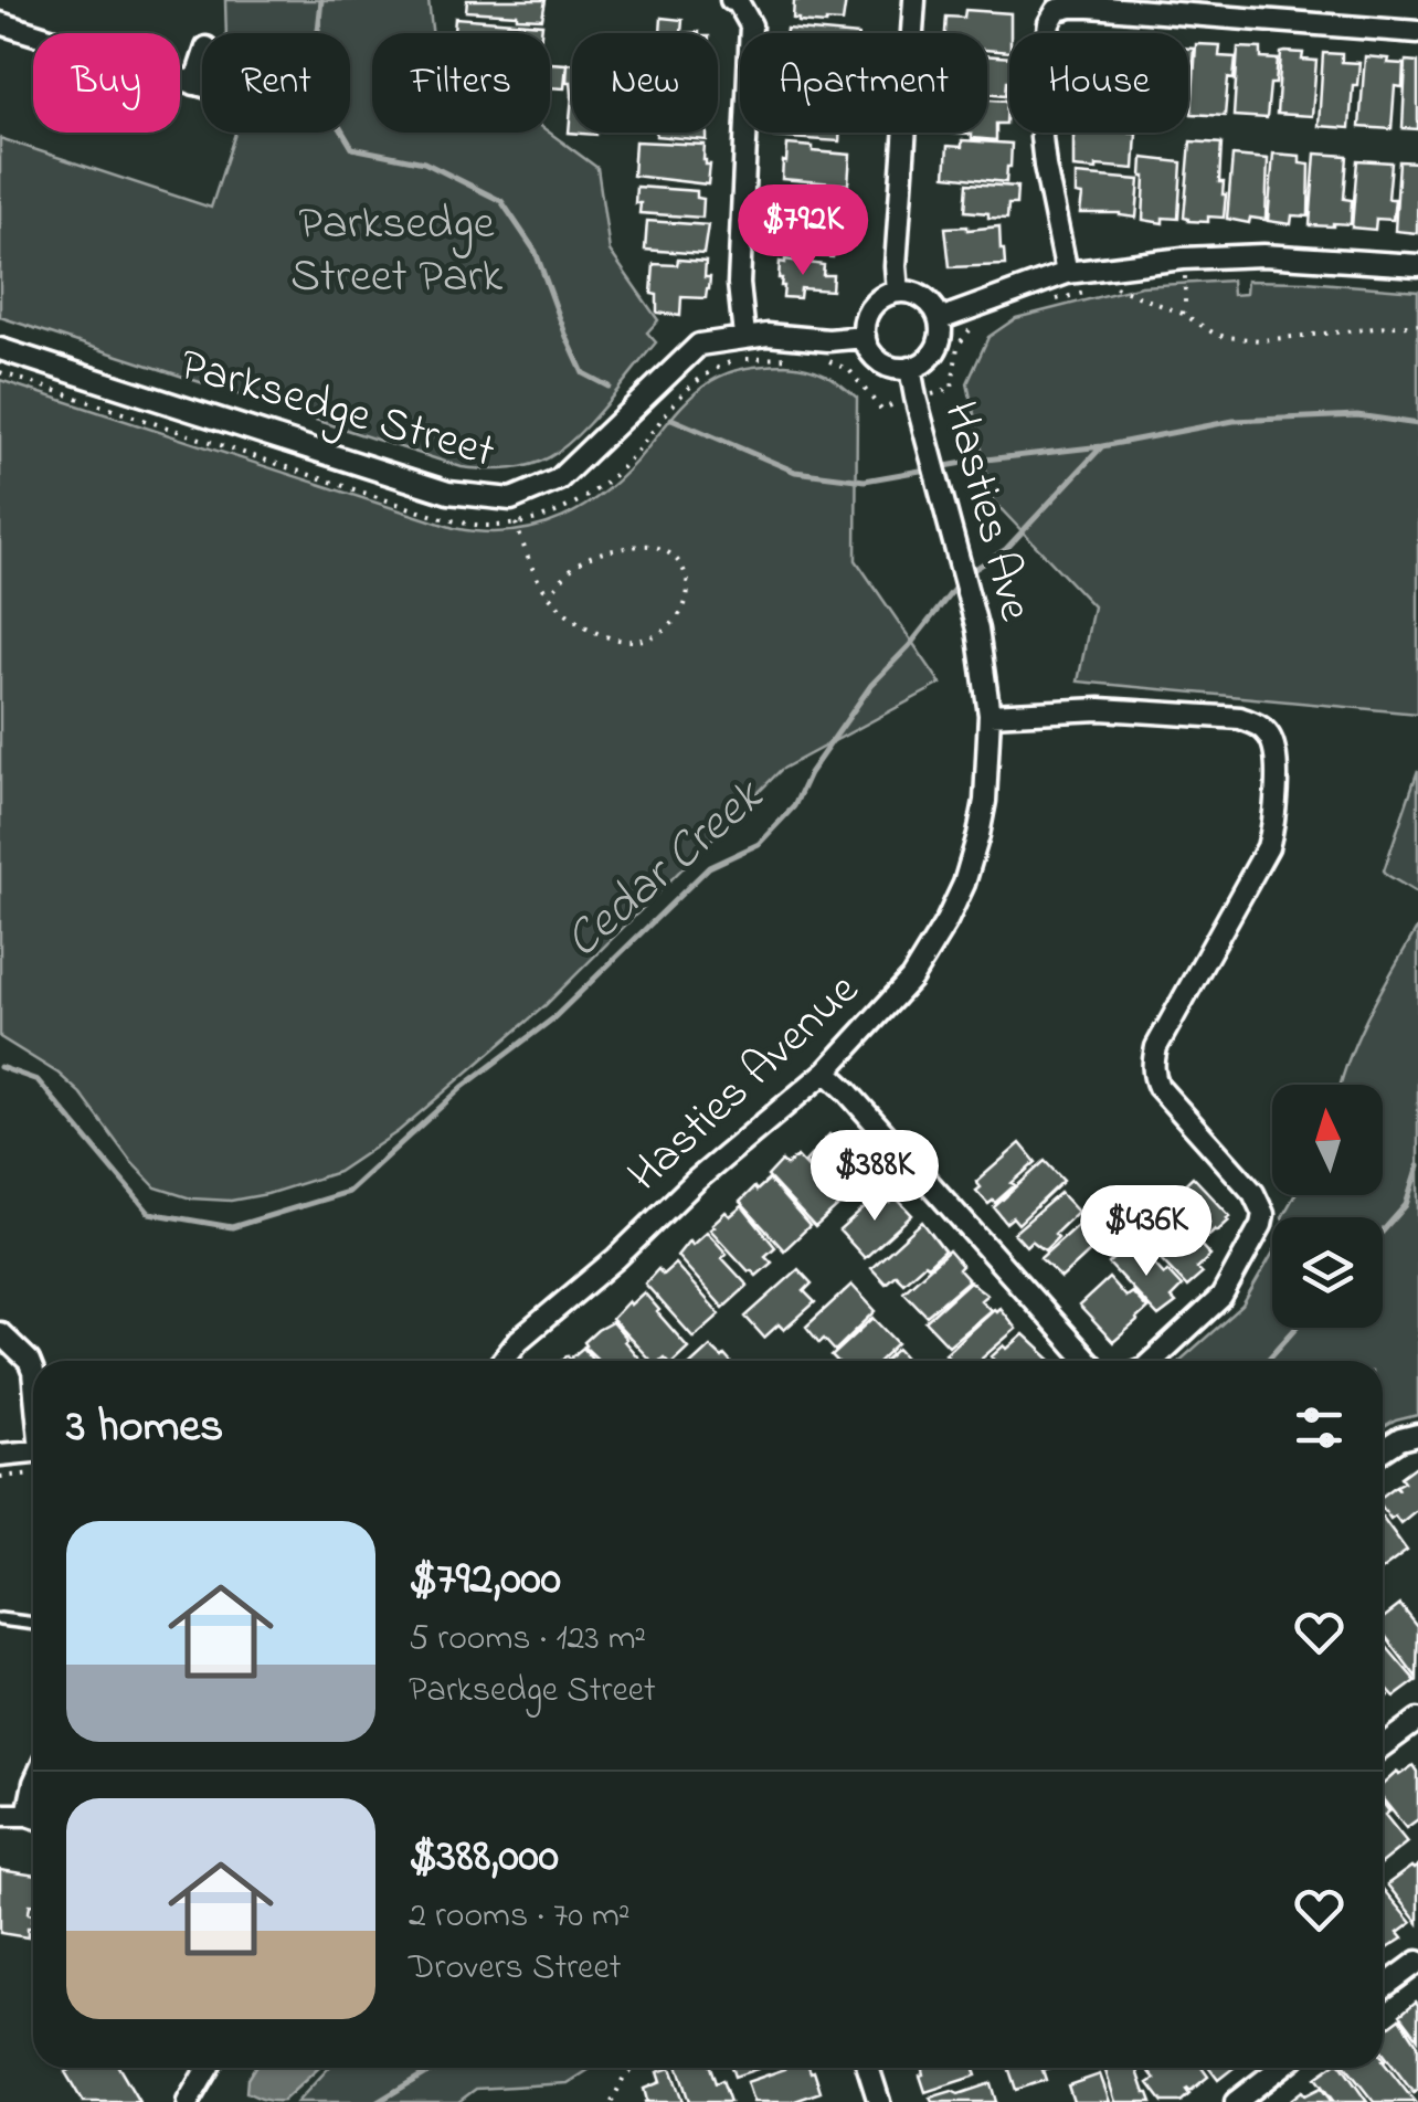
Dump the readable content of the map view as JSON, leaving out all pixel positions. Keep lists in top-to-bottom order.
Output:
{
  "streets": {
    "street": ["Parksedge Street", "Hasties Ave", "Hasties Avenue"]
  },
  "crossings": [
    ["Parksedge Street", "Hasties Ave"],
    ["Hasties Ave", "Hasties Avenue"]
  ],
  "water": ["Cedar Creek"],
  "parks": ["Parksedge Street Park"],
  "north": "top",
  "page": {
    "chip": [
      "Buy",
      "Rent",
      "Filters",
      "New",
      "Apartment",
      "House"
    ],
    "price": ["$792K", "$388K", "$436K"],
    "heading": "3 homes",
    "list": [
      {
        "name": "$792,000",
        "note": "5 rooms · 123 m² · Parksedge Street"
      },
      {
        "name": "$388,000",
        "note": "2 rooms · 70 m² · Drovers Street"
      }
    ]
  }
}
